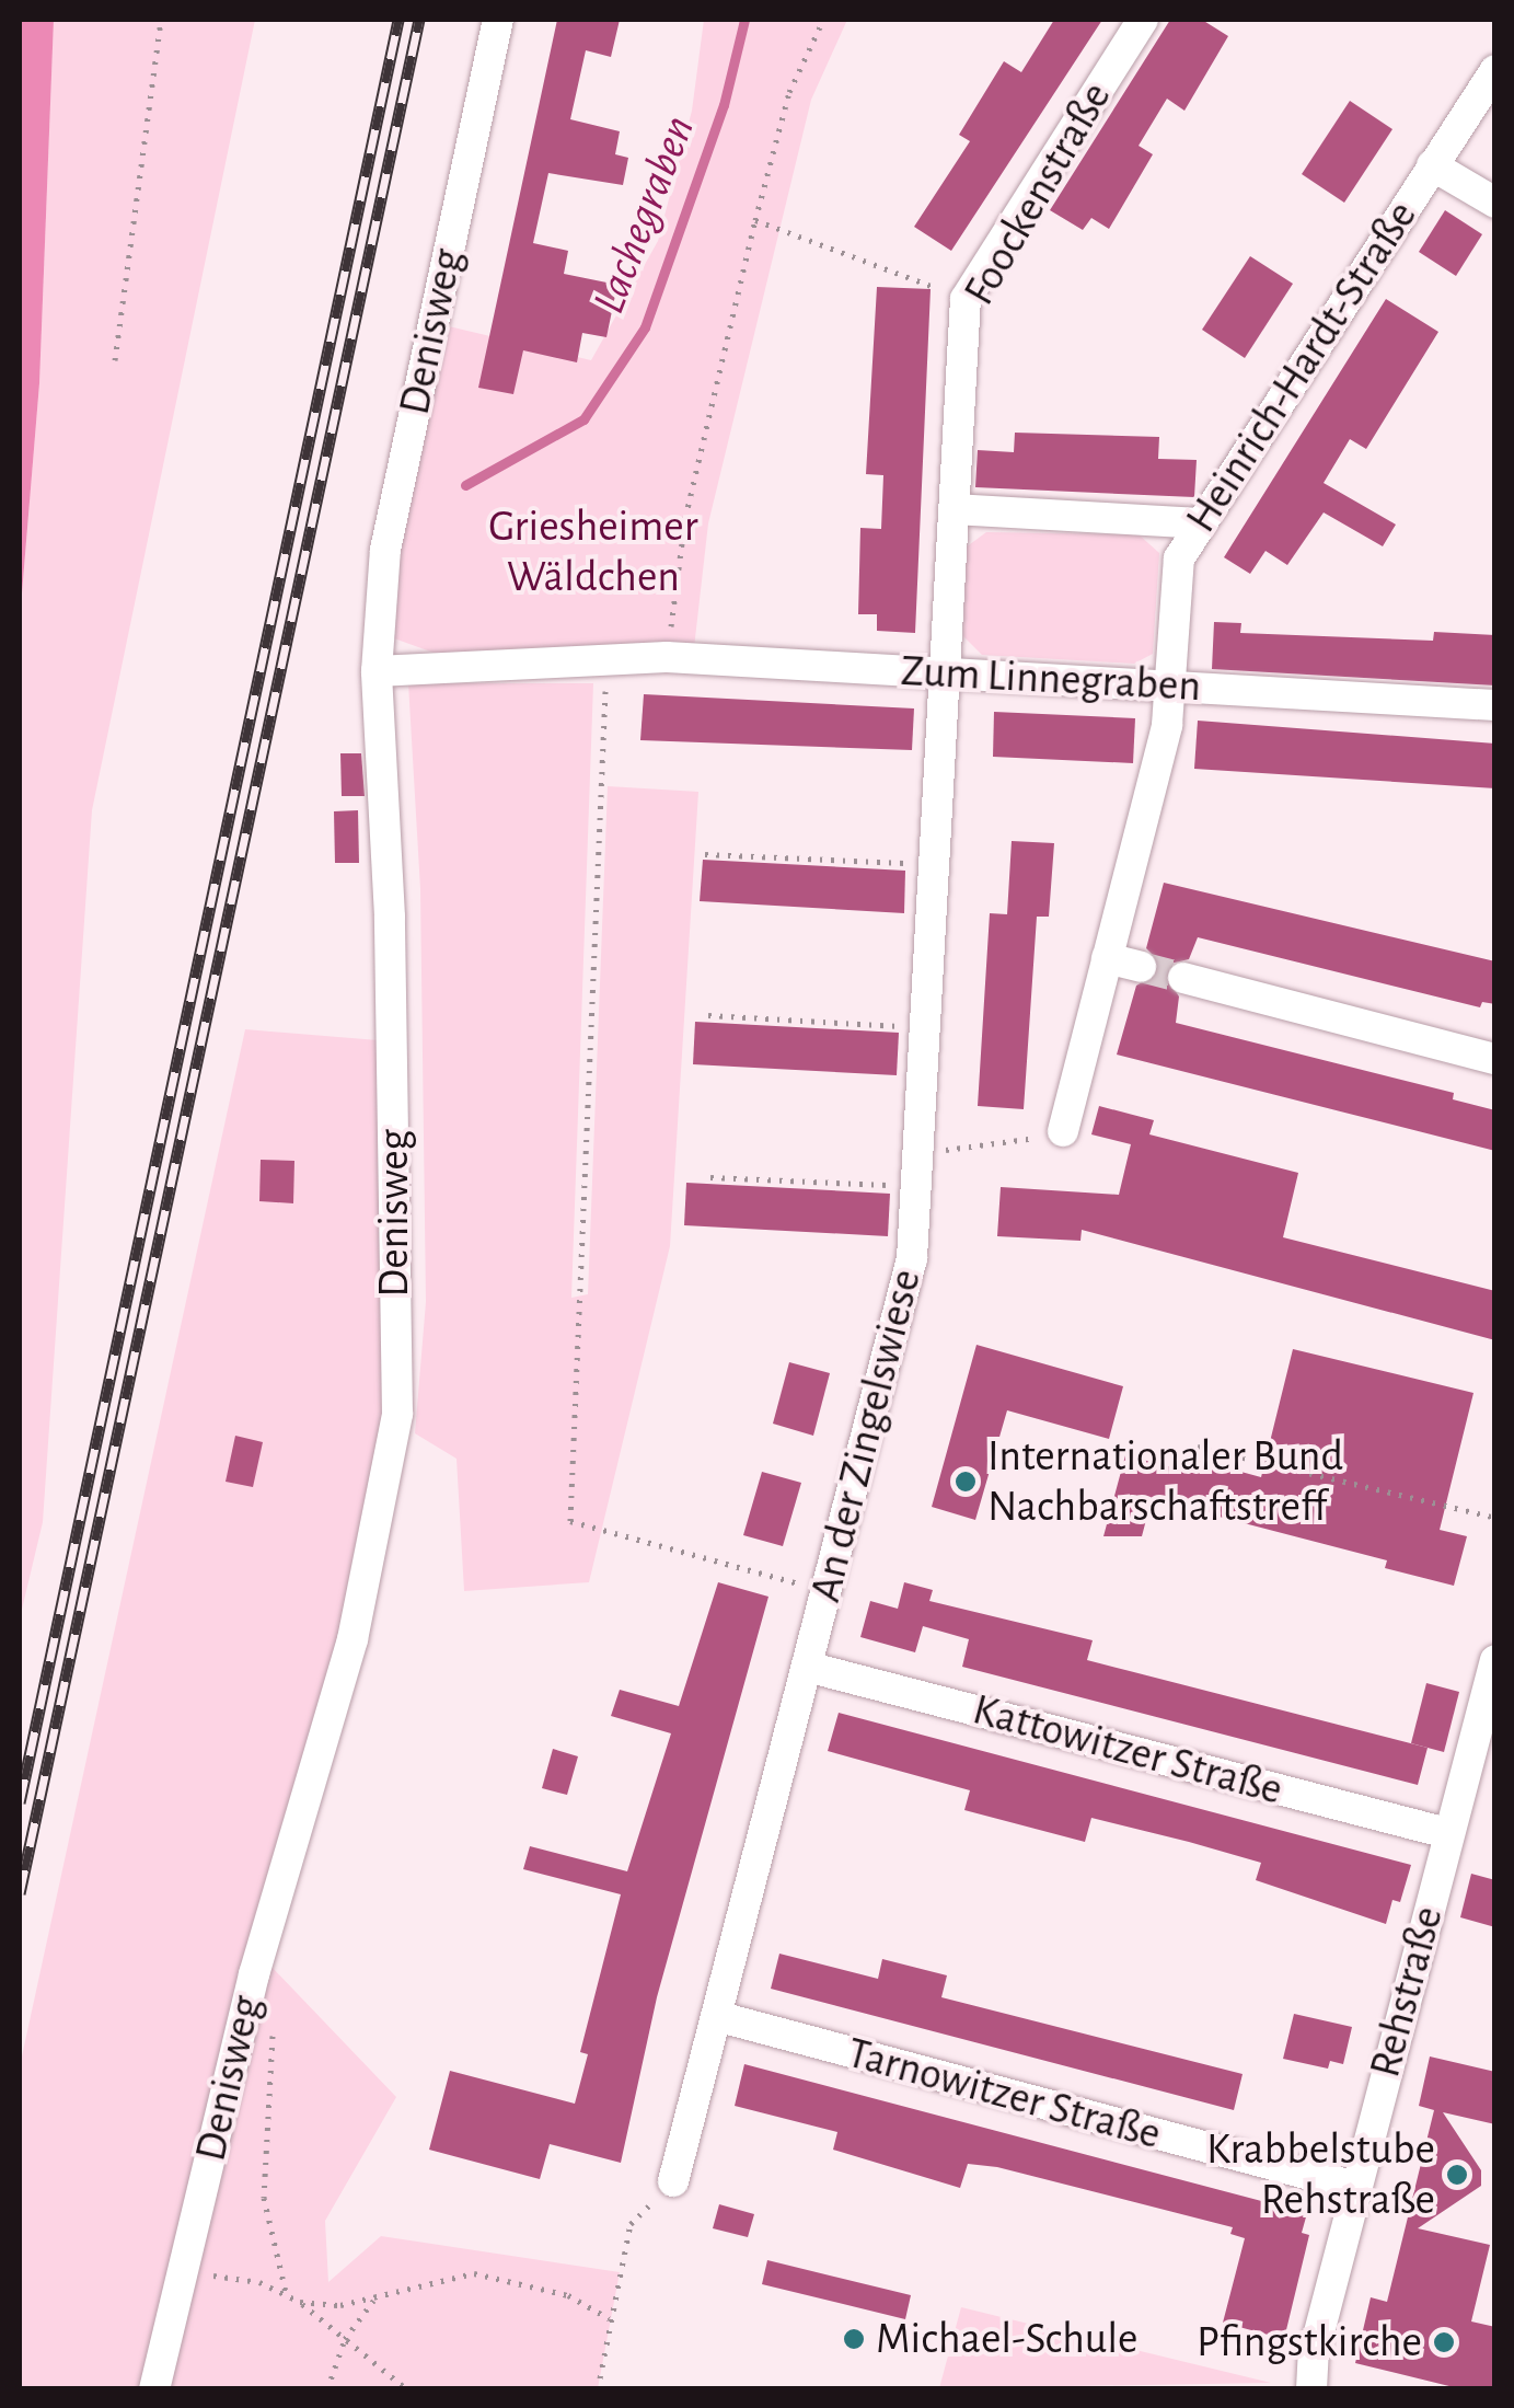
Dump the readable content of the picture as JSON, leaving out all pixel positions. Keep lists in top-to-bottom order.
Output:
{
  "streets": {
    "street": [
      "Foockenstraße",
      "Denisweg",
      "Heinrich-Hardt-Straße",
      "Zum Linnegraben",
      "An der Zingelswiese",
      "Kattowitzer Straße",
      "Rehstraße",
      "Tarnowitzer Straße"
    ]
  },
  "crossings": [
    ["Foockenstraße", "Zum Linnegraben"],
    ["Foockenstraße", "An der Zingelswiese"],
    ["Denisweg", "Zum Linnegraben"],
    ["Heinrich-Hardt-Straße", "Zum Linnegraben"],
    ["Zum Linnegraben", "An der Zingelswiese"],
    ["An der Zingelswiese", "Kattowitzer Straße"],
    ["An der Zingelswiese", "Tarnowitzer Straße"],
    ["Kattowitzer Straße", "Rehstraße"],
    ["Rehstraße", "Tarnowitzer Straße"]
  ],
  "water": ["Lachegraben"],
  "parks": ["Griesheimer Wäldchen"],
  "places": [
    "Internationaler Bund Nachbarschaftstreff",
    "Krabbelstube Rehstraße",
    "Michael-Schule",
    "Pfingstkirche"
  ]
}
